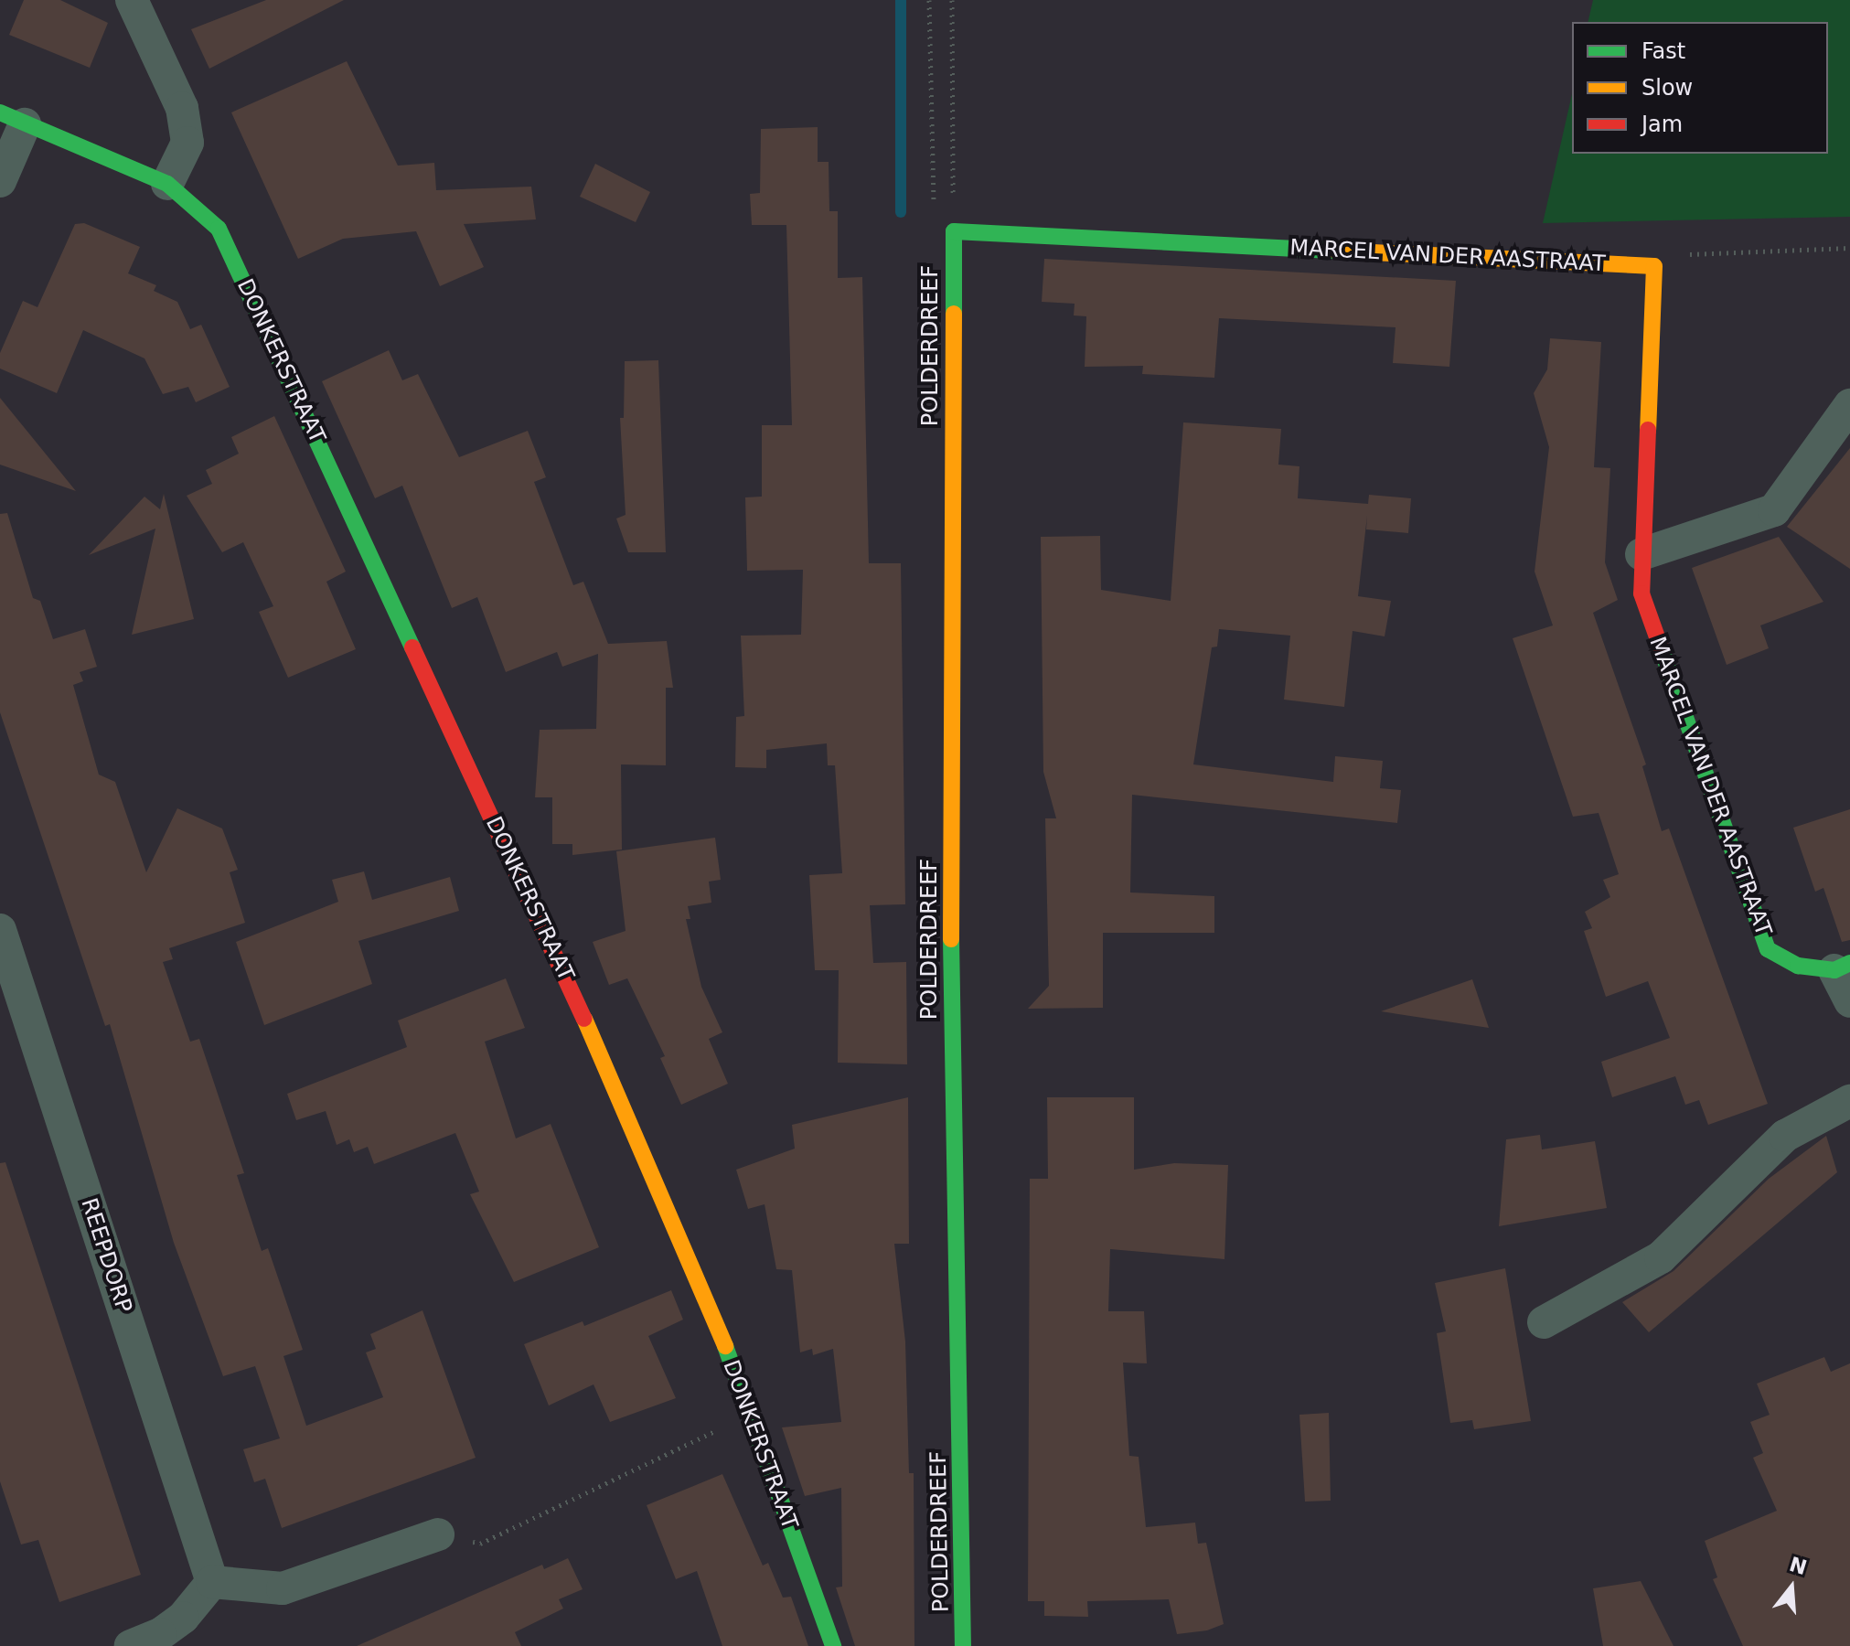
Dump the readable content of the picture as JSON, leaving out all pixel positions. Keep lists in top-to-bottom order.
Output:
{
  "streets": {
    "street": [
      "MARCEL VAN DER AASTRAAT",
      "POLDERDREEF",
      "DONKERSTRAAT",
      "REEPDORP"
    ]
  },
  "crossings": [
    ["MARCEL VAN DER AASTRAAT", "POLDERDREEF"]
  ],
  "legend": ["Fast", "Slow", "Jam"],
  "north": "top"
}
